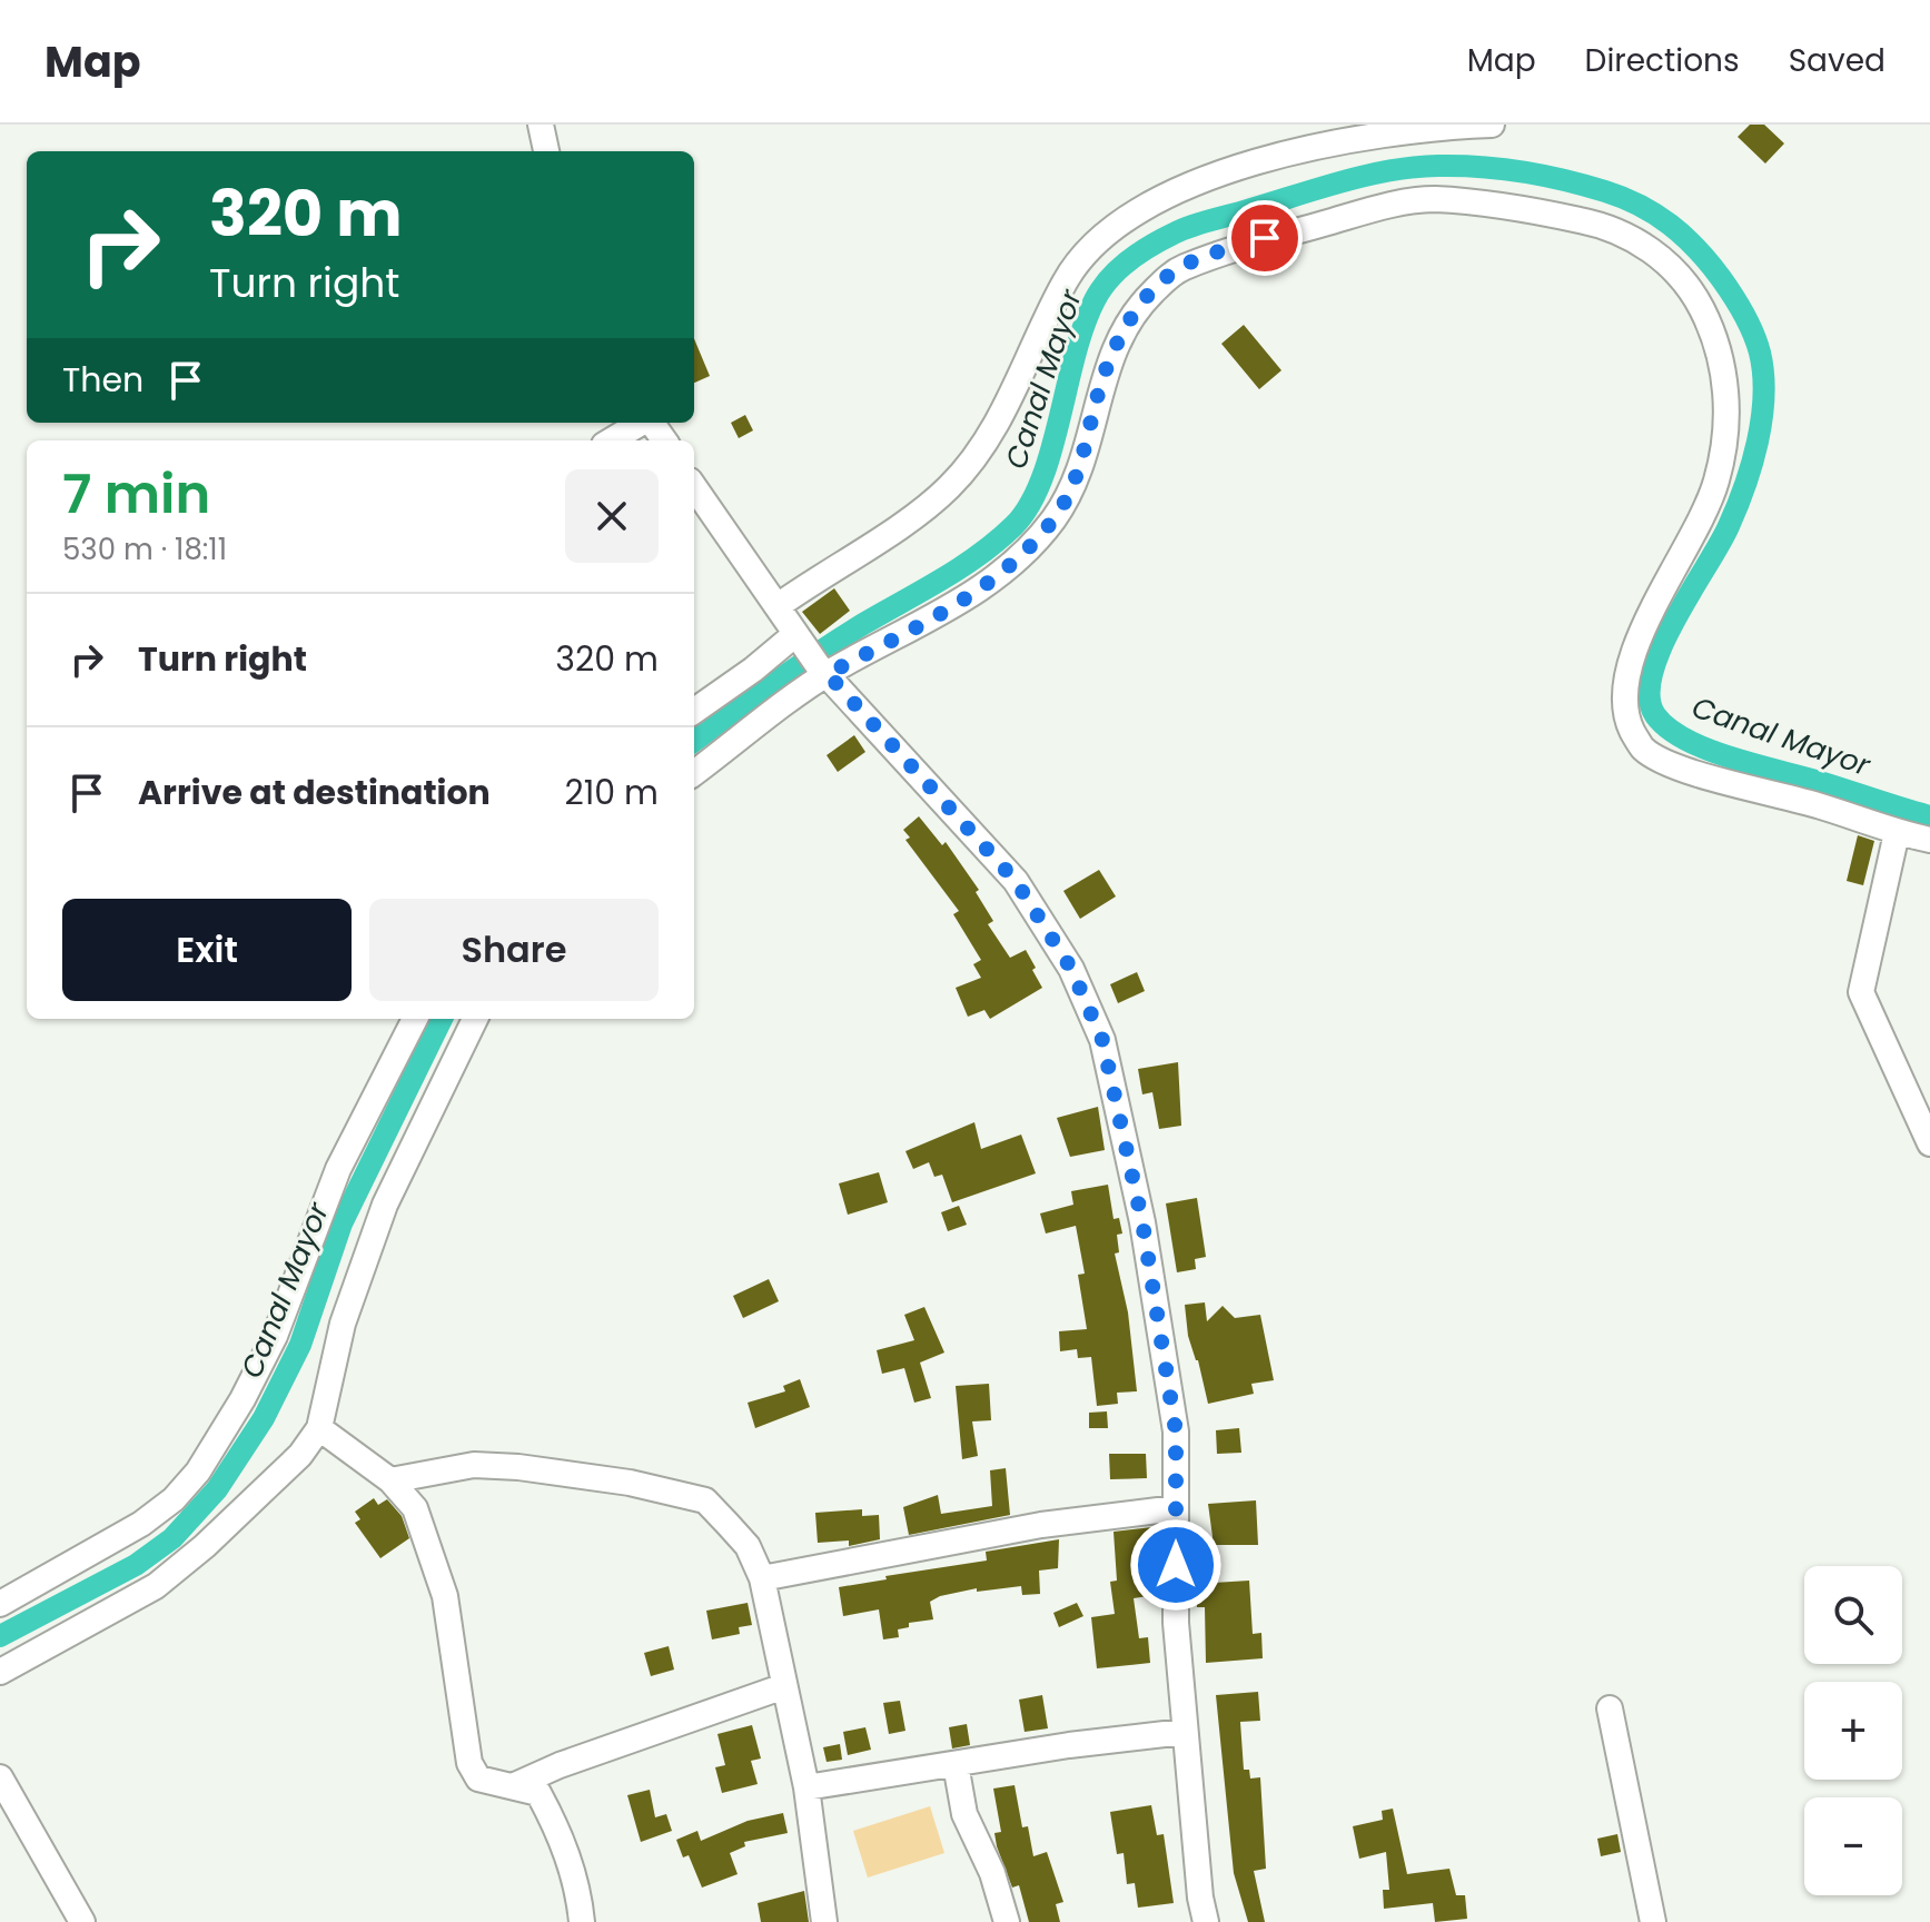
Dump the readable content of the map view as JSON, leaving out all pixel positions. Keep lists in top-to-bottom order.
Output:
{
  "water": ["Canal Mayor"],
  "page": {
    "header": "Map",
    "nav": ["Map", "Directions", "Saved"],
    "turn": ["320 m", "Turn right"],
    "then": "Then",
    "heading": ["7 min", "530 m · 18:11"],
    "list": [
      {
        "name": "Turn right",
        "value": "320 m"
      },
      {
        "name": "Arrive at destination",
        "value": "210 m"
      }
    ],
    "buttons": ["Exit", "Share"],
    "map_buttons": ["+", "−"]
  }
}
